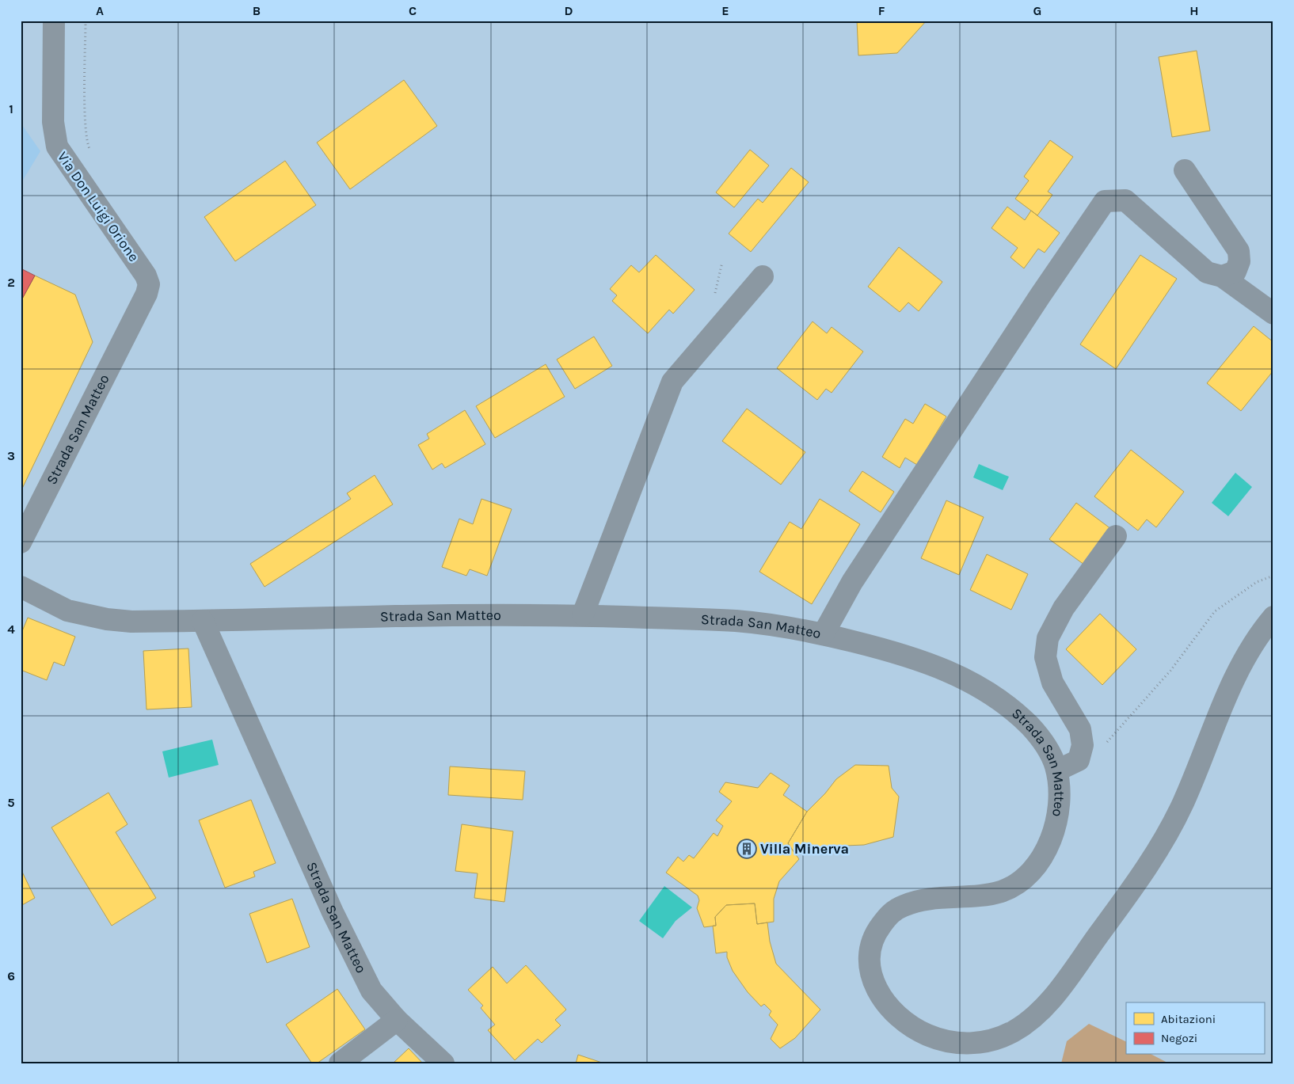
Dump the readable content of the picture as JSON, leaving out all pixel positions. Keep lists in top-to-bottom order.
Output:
{
  "streets": {
    "street": ["Via Don Luigi Orione", "Strada San Matteo"]
  },
  "crossings": [
    ["Via Don Luigi Orione", "Strada San Matteo"]
  ],
  "places": {
    "building": ["Villa Minerva"]
  },
  "legend": ["Abitazioni", "Negozi"],
  "grid": {
    "columns": [
      "A",
      "B",
      "C",
      "D",
      "E",
      "F",
      "G",
      "H"
    ],
    "rows": [
      "1",
      "2",
      "3",
      "4",
      "5",
      "6"
    ]
  }
}
